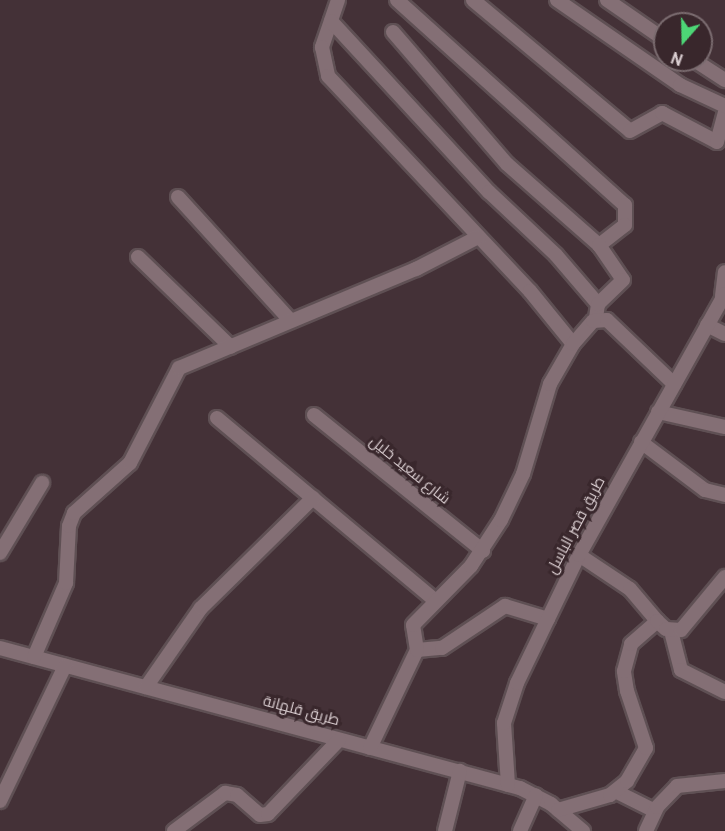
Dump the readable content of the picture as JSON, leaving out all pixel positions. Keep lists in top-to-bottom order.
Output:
{
  "streets": {
    "street": ["شارع سعيد خليل", "طريق قصر الباسل", "طريق قلهانة"]
  },
  "crossings": [
    ["طريق قصر الباسل", "طريق قلهانة"]
  ],
  "north": "bottom"
}
